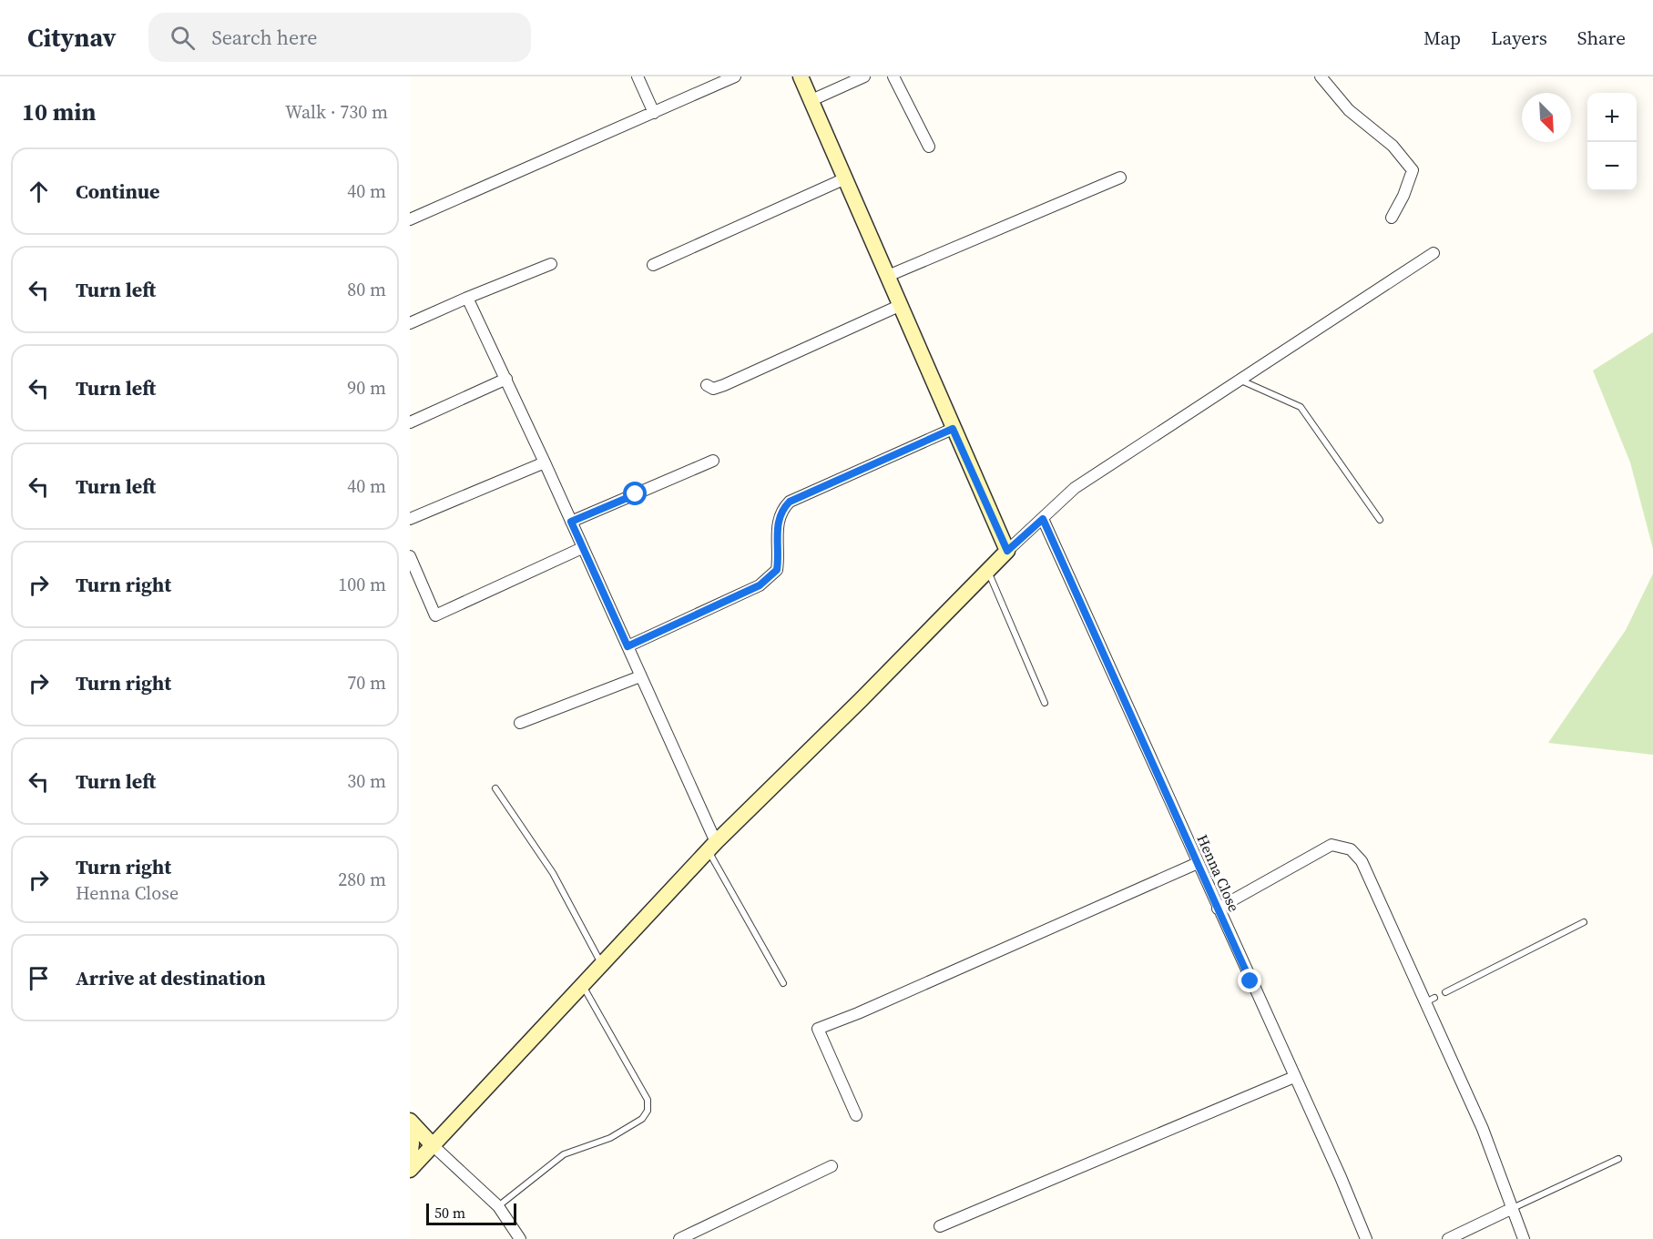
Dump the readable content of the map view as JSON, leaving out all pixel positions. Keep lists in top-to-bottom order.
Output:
{
  "streets": {
    "street": ["Henna Close"]
  },
  "scale_bar": "50 m",
  "north": "bottom right",
  "page": {
    "header": "Citynav",
    "search": "Search here",
    "nav": ["Map", "Layers", "Share"],
    "heading": ["10 min", "Walk · 730 m"],
    "map_buttons": ["+", "−"],
    "list": [
      ["Continue", "40 m"],
      ["Turn left", "80 m"],
      ["Turn left", "90 m"],
      ["Turn left", "40 m"],
      ["Turn right", "100 m"],
      ["Turn right", "70 m"],
      ["Turn left", "30 m"],
      ["Turn right", "Henna Close", "280 m"],
      "Arrive at destination"
    ],
    "scale": "50 m"
  }
}
